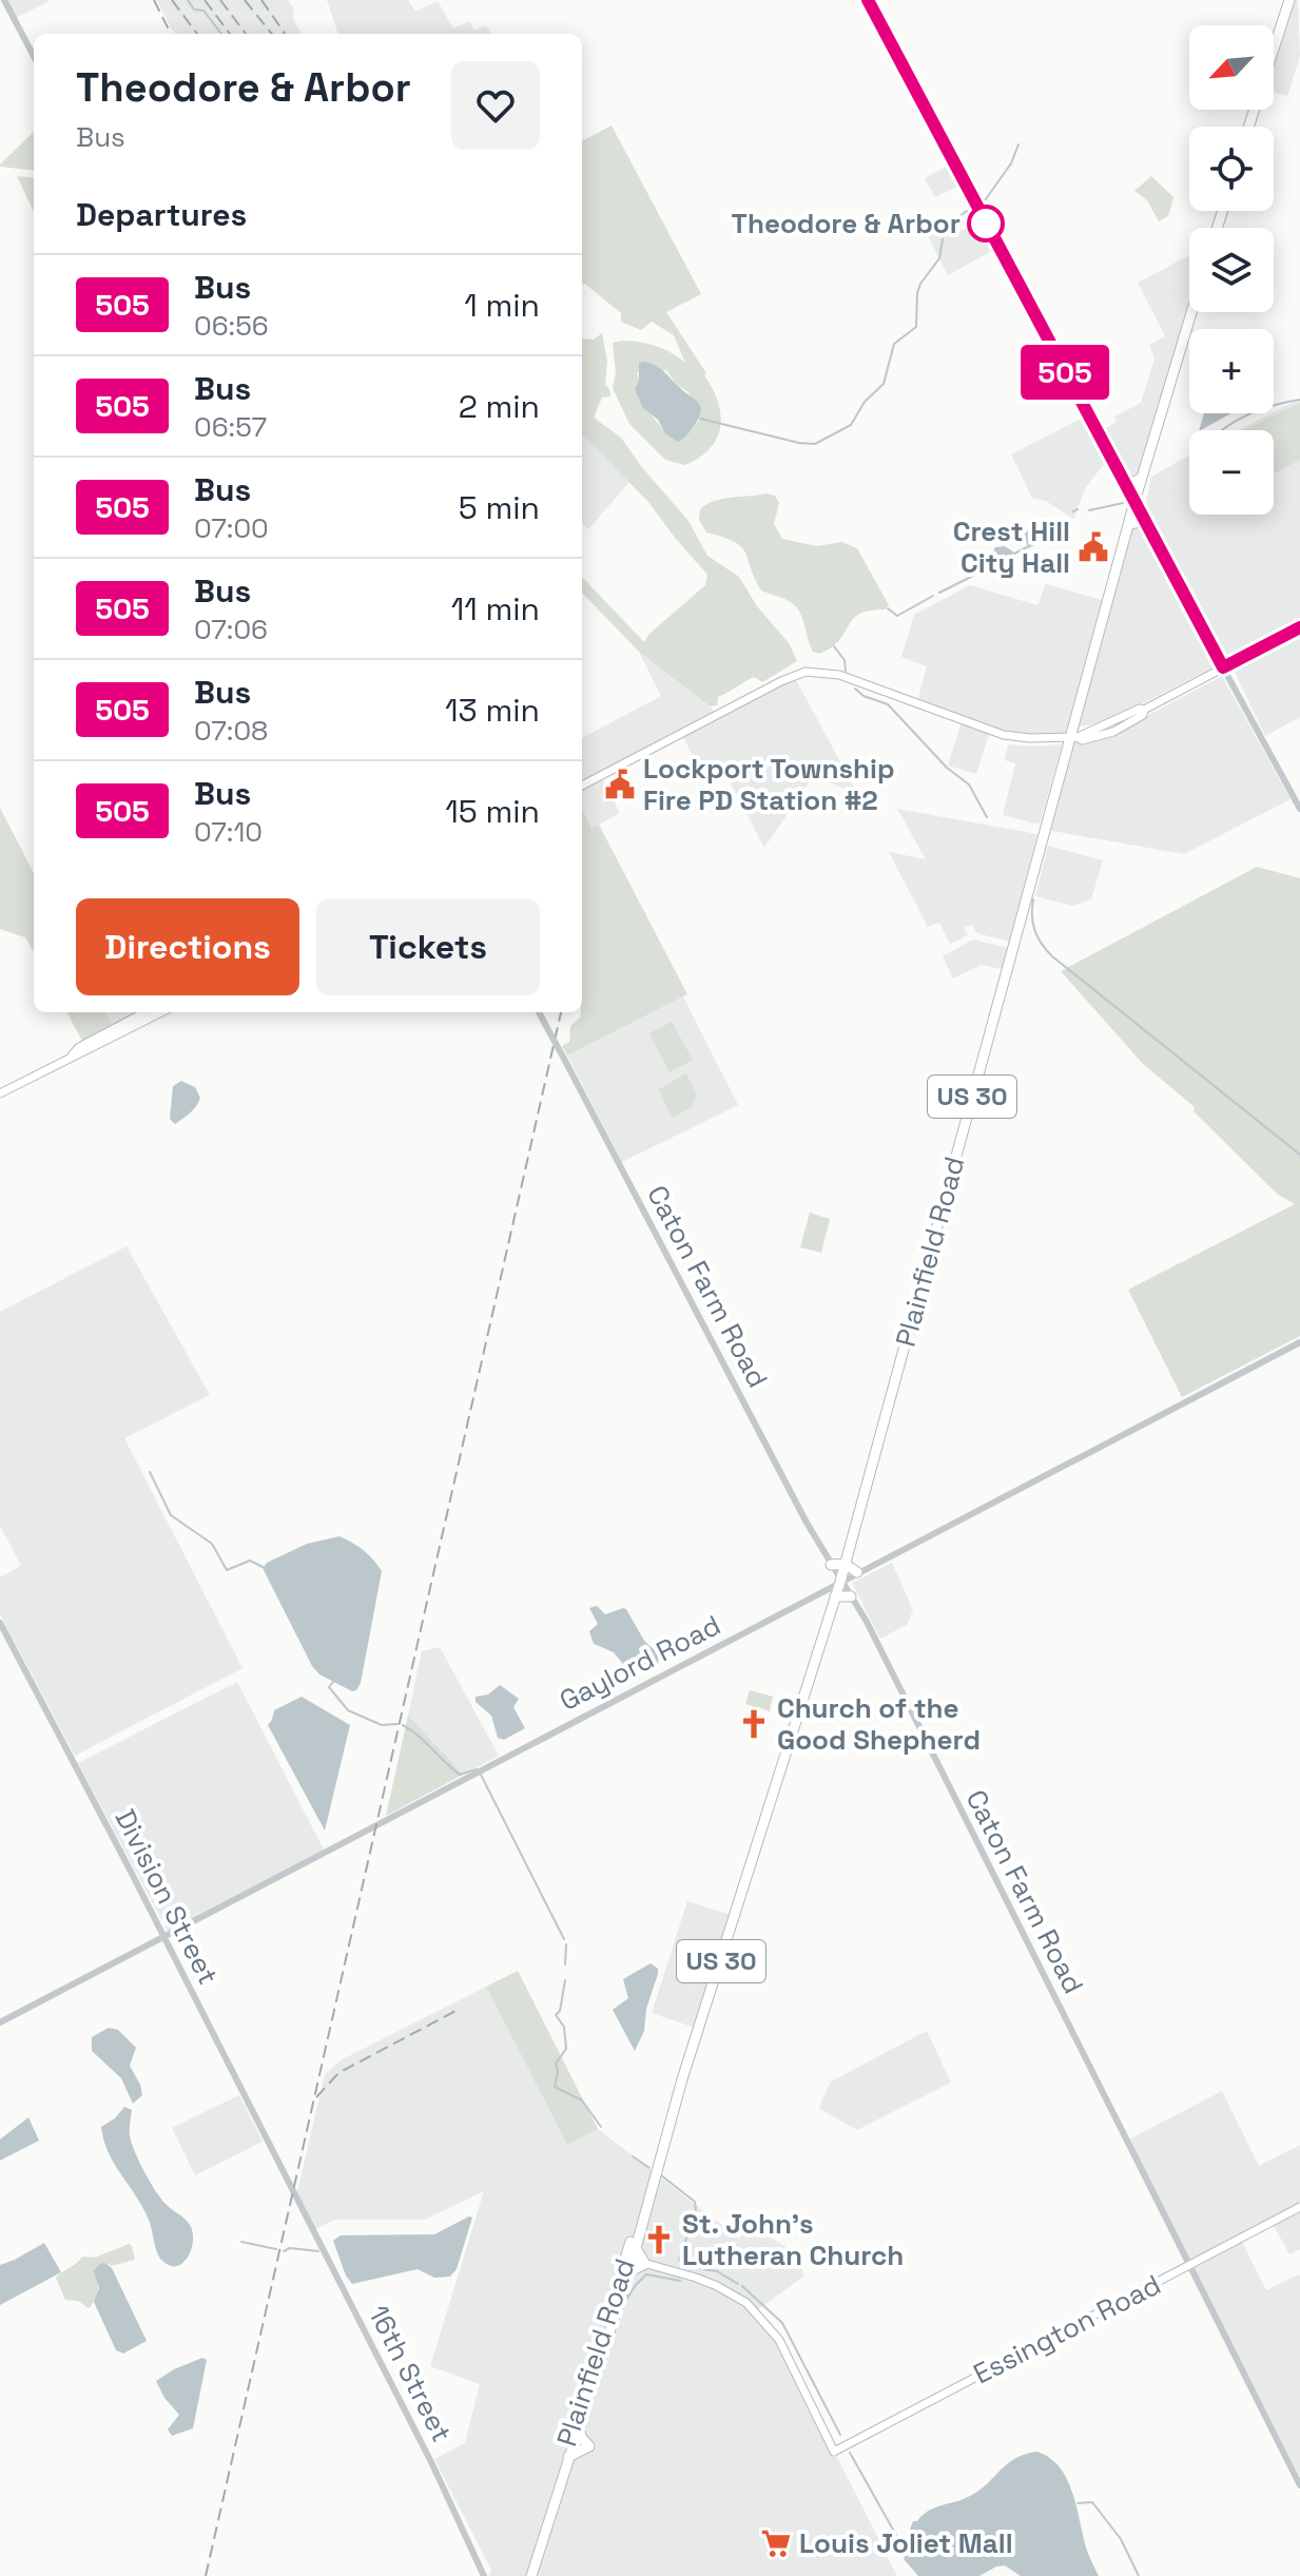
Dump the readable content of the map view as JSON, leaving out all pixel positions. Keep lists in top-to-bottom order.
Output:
{
  "streets": {
    "main road": ["US 30", "Plainfield Road", "Essington Road"],
    "street": [
      "Caton Farm Road",
      "Gaylord Road",
      "Division Street",
      "16th Street"
    ]
  },
  "crossings": [
    ["Plainfield Road", "Caton Farm Road"],
    ["Plainfield Road", "Gaylord Road"],
    ["Caton Farm Road", "Gaylord Road"],
    ["Caton Farm Road", "Essington Road"],
    ["Gaylord Road", "Division Street"],
    ["Division Street", "16th Street"]
  ],
  "places": {
    "other": ["Theodore & Arbor"],
    "public building": ["Crest Hill City Hall", "Lockport Township Fire PD Station #2"],
    "church": ["Church of the Good Shepherd", "St. John's Lutheran Church"],
    "supermarket": ["Louis Joliet Mall"]
  },
  "lines": ["bus line 505"],
  "north": "bottom left",
  "page": {
    "on_map": "505",
    "map_buttons": ["+", "−"],
    "heading": [
      ["Theodore & Arbor", "Bus"],
      "Departures"
    ],
    "list": [
      {
        "mark": "505",
        "name": "Bus",
        "note": "06:56",
        "value": "1 min"
      },
      {
        "mark": "505",
        "name": "Bus",
        "note": "06:57",
        "value": "2 min"
      },
      {
        "mark": "505",
        "name": "Bus",
        "note": "07:00",
        "value": "5 min"
      },
      {
        "mark": "505",
        "name": "Bus",
        "note": "07:06",
        "value": "11 min"
      },
      {
        "mark": "505",
        "name": "Bus",
        "note": "07:08",
        "value": "13 min"
      },
      {
        "mark": "505",
        "name": "Bus",
        "note": "07:10",
        "value": "15 min"
      }
    ],
    "buttons": ["Directions", "Tickets"]
  }
}
